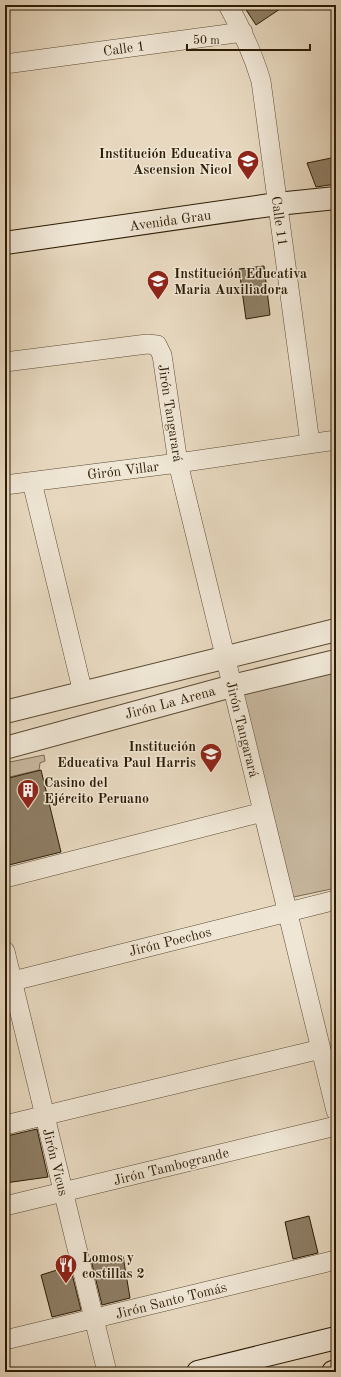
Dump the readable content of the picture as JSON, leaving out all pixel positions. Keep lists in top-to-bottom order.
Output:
{
  "streets": {
    "street": [
      "Calle 1",
      "Avenida Grau",
      "Calle 11",
      "Jirón Tangarará",
      "Girón Villar",
      "Jirón La Arena",
      "Jirón Poechos",
      "Jirón Vicus",
      "Jirón Tambogrande",
      "Jirón Santo Tomás"
    ]
  },
  "crossings": [
    ["Calle 1", "Calle 11"],
    ["Avenida Grau", "Calle 11"],
    ["Calle 11", "Girón Villar"],
    ["Jirón Tangarará", "Girón Villar"],
    ["Jirón Tangarará", "Jirón La Arena"],
    ["Jirón Tangarará", "Jirón Poechos"],
    ["Jirón Poechos", "Jirón Vicus"],
    ["Jirón Vicus", "Jirón Tambogrande"],
    ["Jirón Vicus", "Jirón Santo Tomás"]
  ],
  "places": {
    "school or university": ["Institución Educativa Ascension Nicol", "Institución Educativa Maria Auxiliadora", "Institución Educativa Paul Harris"],
    "building": ["Casino del Ejército Peruano"],
    "restaurant": ["Lomos y costillas 2"]
  },
  "scale_bar": "50 m"
}
